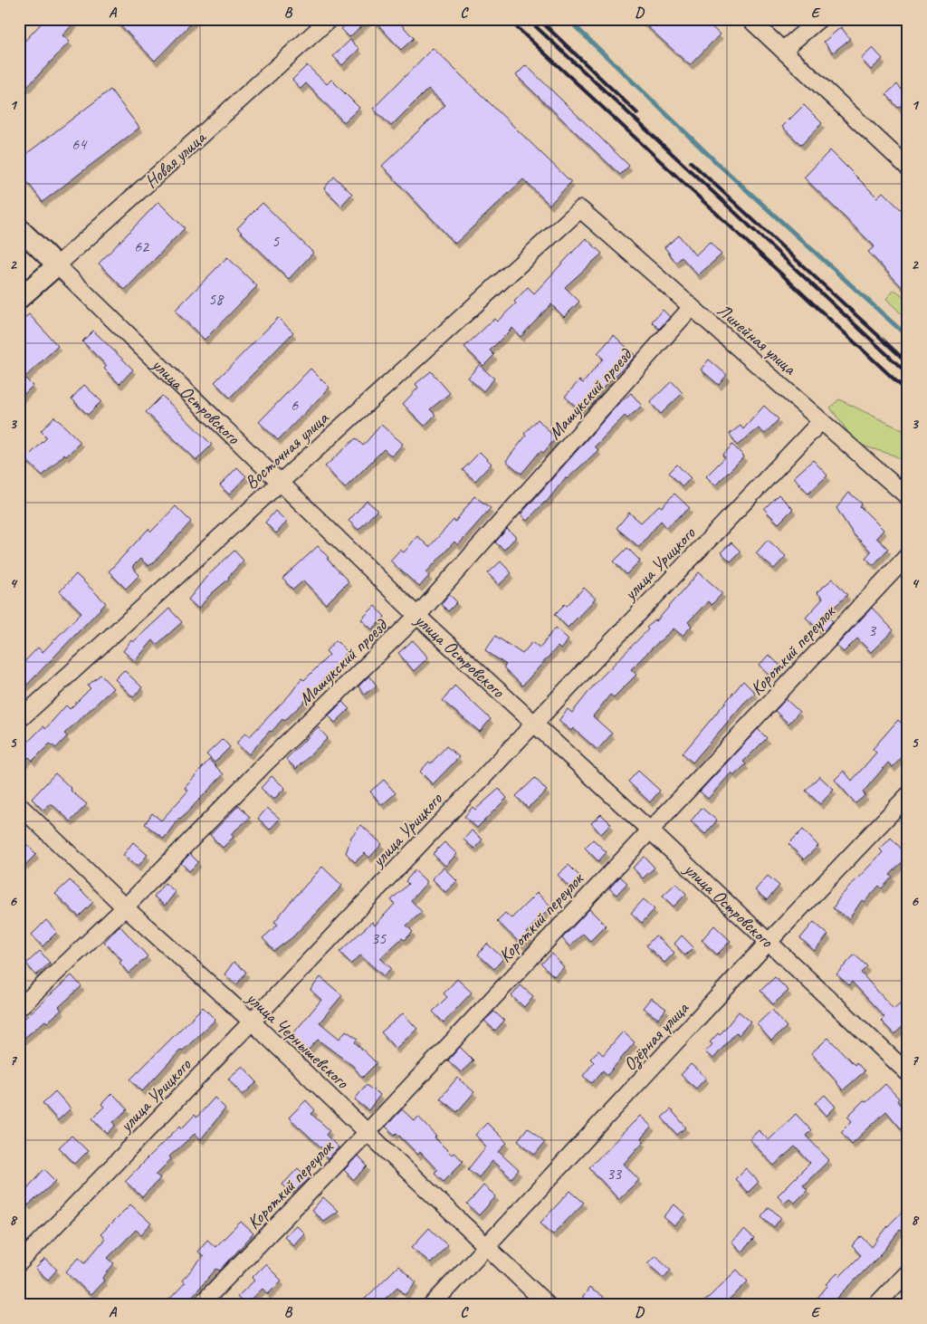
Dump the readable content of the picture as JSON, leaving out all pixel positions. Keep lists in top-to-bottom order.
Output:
{
  "streets": {
    "street": [
      "Новая улица",
      "Линейная улица",
      "Машукский проезд",
      "улица Островского",
      "Восточная улица",
      "улица Урицкого",
      "Короткий переулок",
      "Озёрная улица",
      "улица Чернышевского"
    ]
  },
  "crossings": [
    ["Новая улица", "улица Островского"],
    ["Линейная улица", "Машукский проезд"],
    ["Линейная улица", "Восточная улица"],
    ["Линейная улица", "улица Урицкого"],
    ["Машукский проезд", "улица Островского"],
    ["Машукский проезд", "улица Чернышевского"],
    ["улица Островского", "Восточная улица"],
    ["улица Островского", "улица Урицкого"],
    ["улица Островского", "Короткий переулок"],
    ["улица Островского", "Озёрная улица"],
    ["улица Урицкого", "улица Чернышевского"],
    ["Короткий переулок", "улица Чернышевского"],
    ["Озёрная улица", "улица Чернышевского"]
  ],
  "house_numbers": [
    "64",
    "5",
    "62",
    "58",
    "6",
    "3",
    "35",
    "33"
  ],
  "grid": {
    "columns": [
      "A",
      "B",
      "C",
      "D",
      "E"
    ],
    "rows": [
      "1",
      "2",
      "3",
      "4",
      "5",
      "6",
      "7",
      "8"
    ]
  }
}
